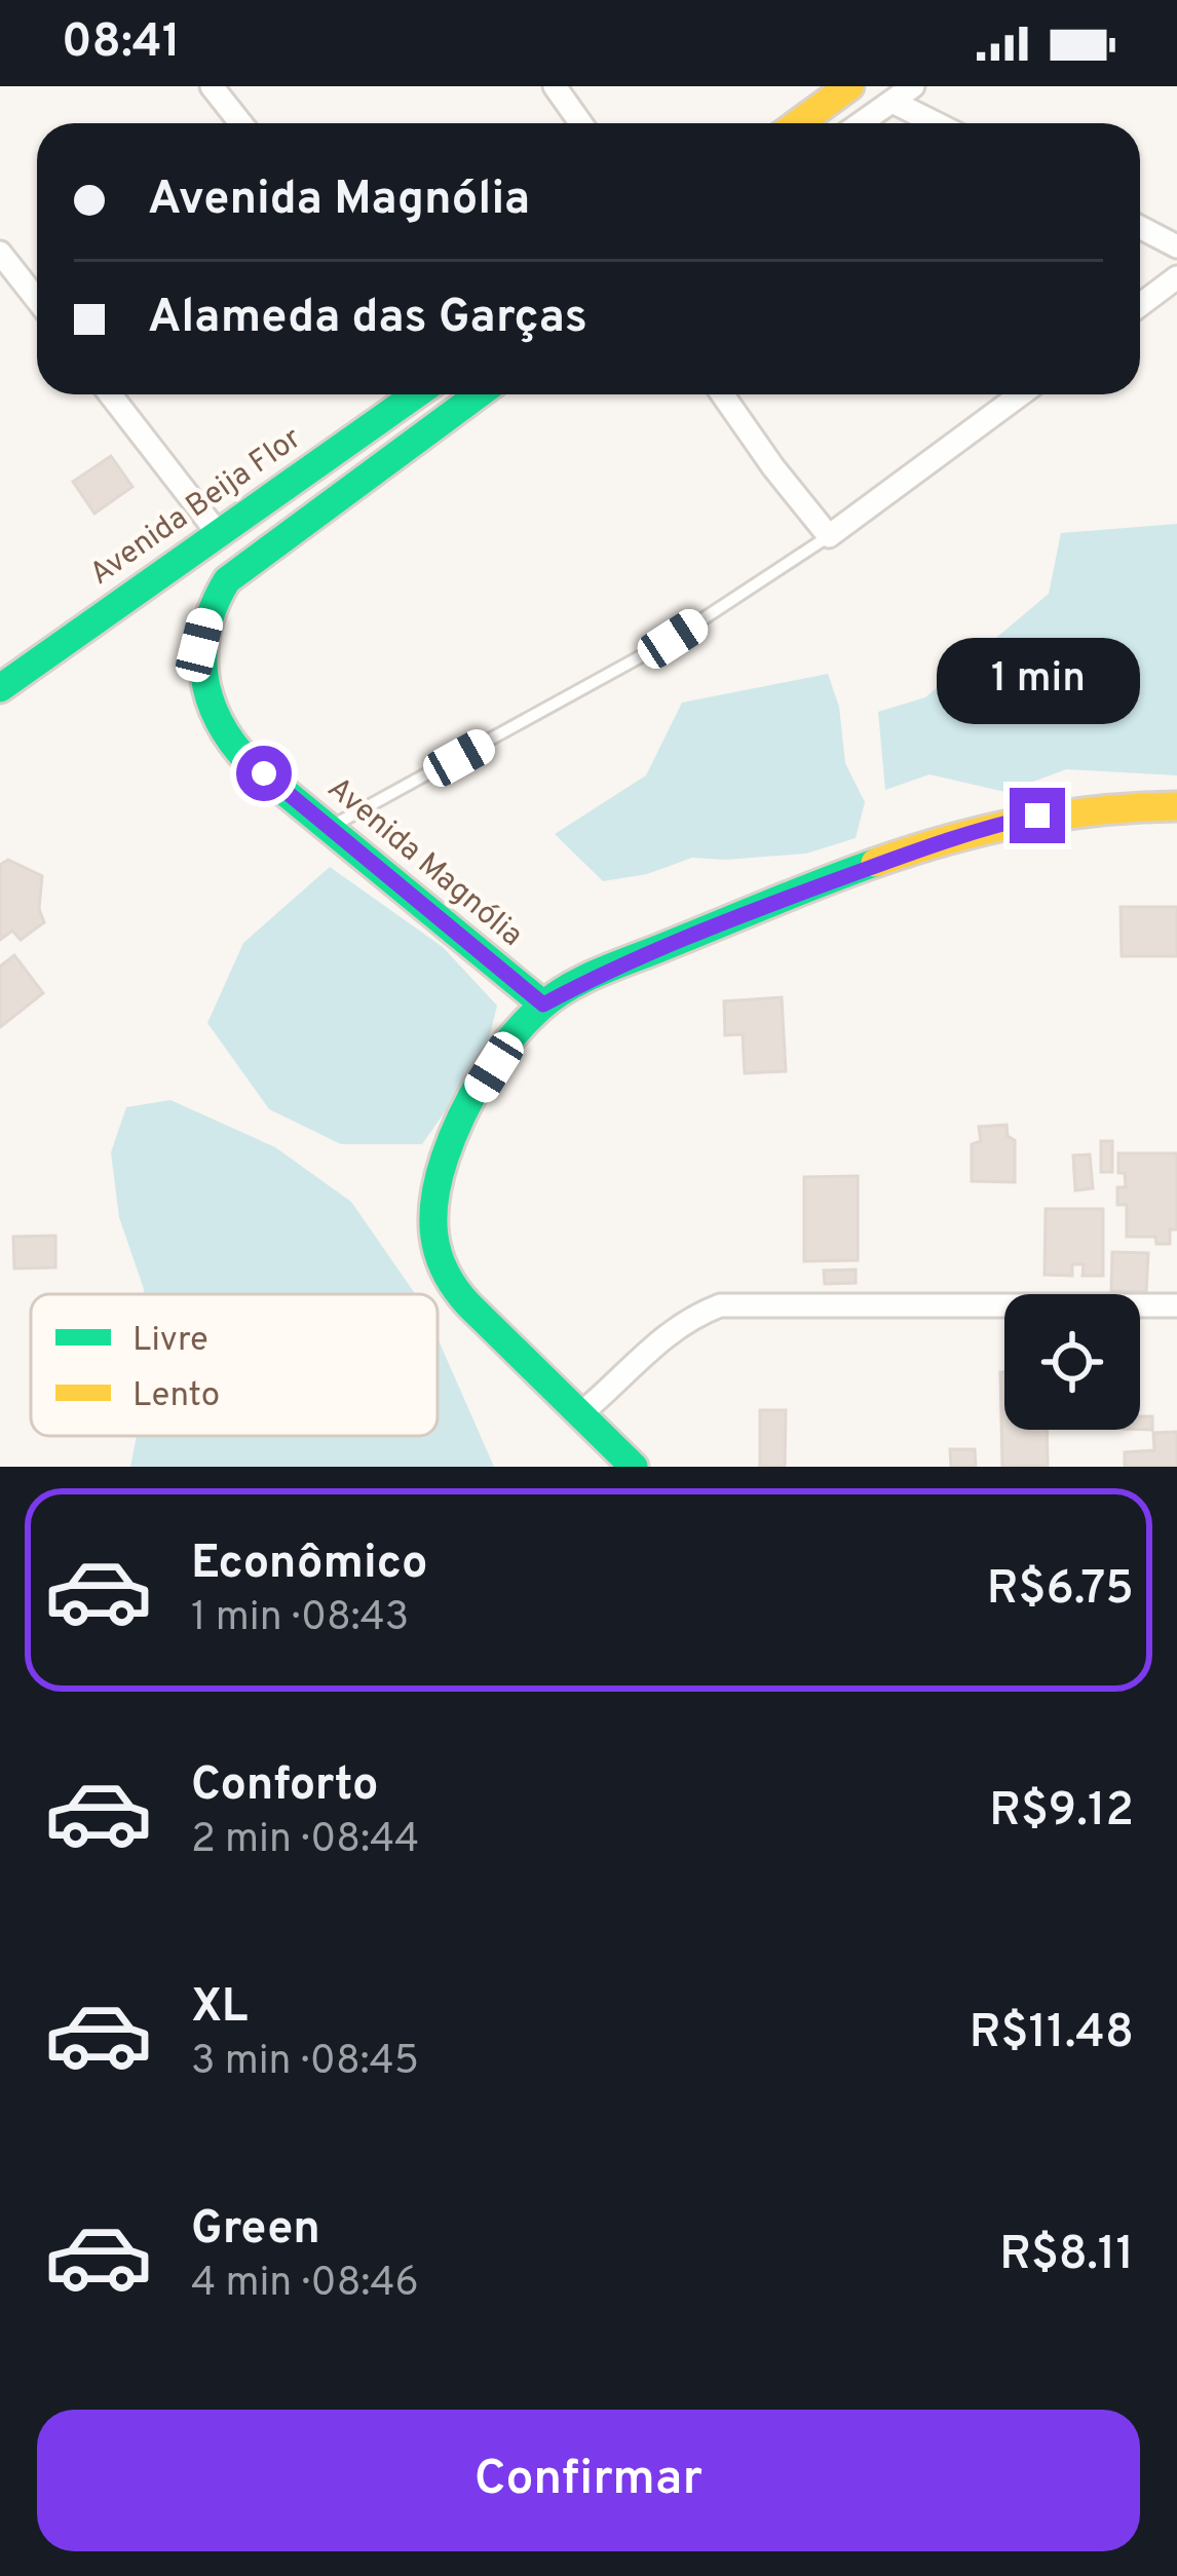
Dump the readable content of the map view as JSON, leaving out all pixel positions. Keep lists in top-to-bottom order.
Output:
{
  "streets": {
    "street": ["Avenida Beija Flor", "Avenida Magnólia"]
  },
  "legend": ["Livre", "Lento"],
  "page": {
    "status": "08:41",
    "banner": ["Avenida Magnólia", "Alameda das Garças"],
    "bubble": "1 min",
    "list": [
      {
        "name": "Econômico",
        "note": "1 min · 08:43",
        "value": "R$6.75"
      },
      {
        "name": "Conforto",
        "note": "2 min · 08:44",
        "value": "R$9.12"
      },
      {
        "name": "XL",
        "note": "3 min · 08:45",
        "value": "R$11.48"
      },
      {
        "name": "Green",
        "note": "4 min · 08:46",
        "value": "R$8.11"
      }
    ],
    "buttons": "Confirmar"
  }
}
